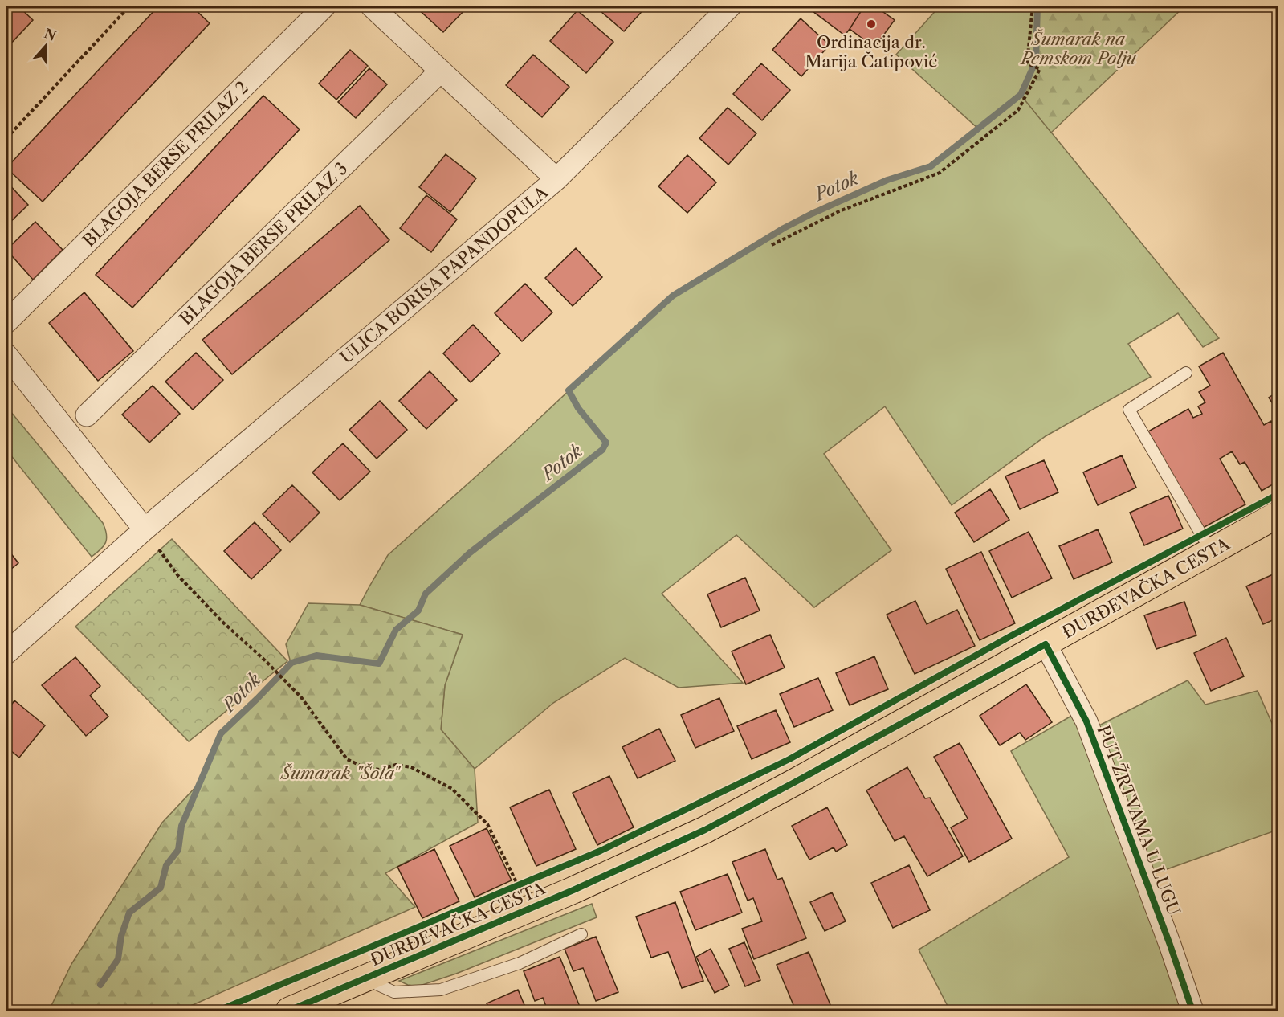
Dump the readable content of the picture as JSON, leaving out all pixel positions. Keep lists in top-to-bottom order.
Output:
{
  "streets": {
    "main road": ["ĐURĐEVAČKA CESTA"],
    "street": [
      "BLAGOJA BERSE PRILAZ 2",
      "BLAGOJA BERSE PRILAZ 3",
      "ULICA BORISA PAPANDOPULA",
      "PUT ŽRTVAMA U LUGU"
    ]
  },
  "crossings": [
    ["ĐURĐEVAČKA CESTA", "PUT ŽRTVAMA U LUGU"]
  ],
  "water": ["Potok"],
  "parks": ["Šumarak na Pemskom Polju", "Šumarak \"Šola\""],
  "places": ["Ordinacija dr. Marija Čatipović"],
  "north": "top"
}
